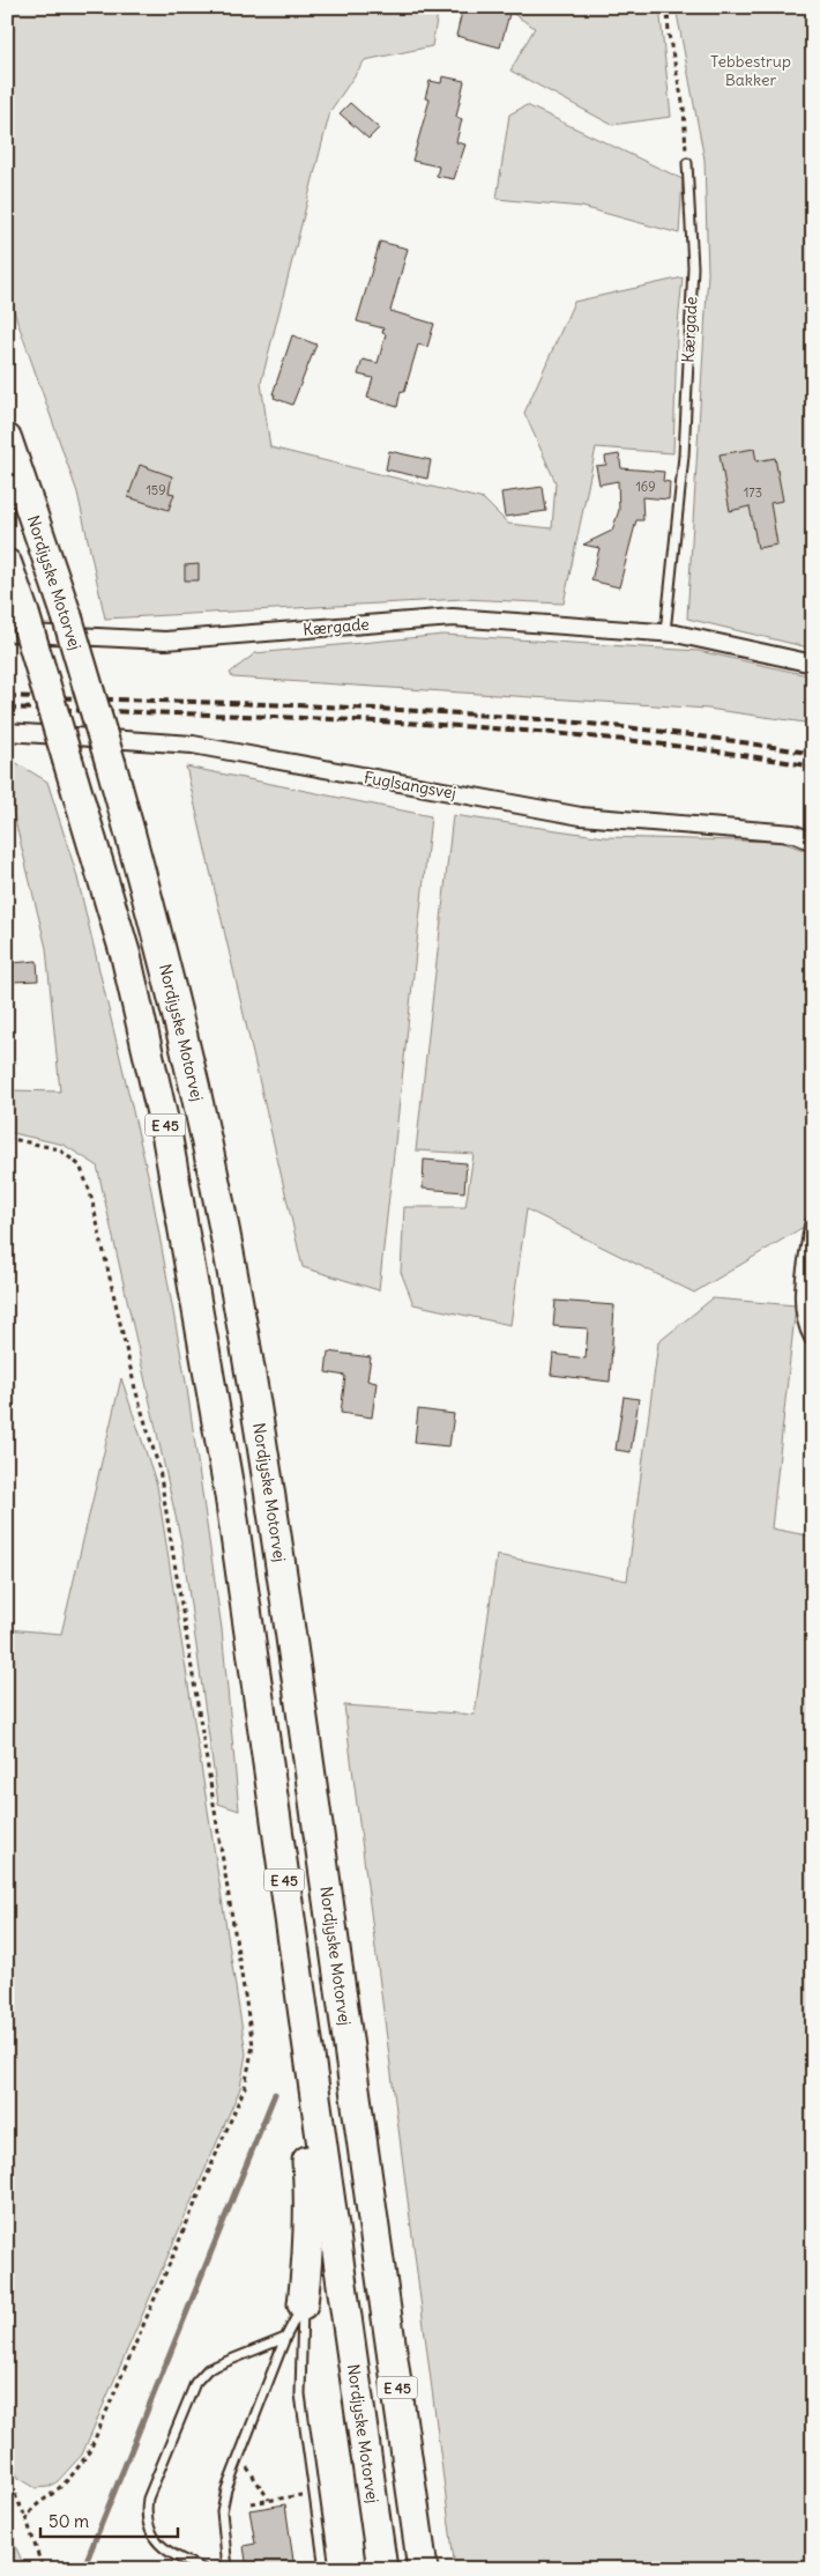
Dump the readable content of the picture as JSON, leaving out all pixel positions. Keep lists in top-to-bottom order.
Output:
{
  "streets": {
    "highway": ["Nordjyske Motorvej", "E 45"],
    "street": ["Kærgade", "Fuglsangsvej"]
  },
  "crossings": [
    ["Kærgade", "Nordjyske Motorvej"]
  ],
  "parks": ["Tebbestrup Bakker"],
  "house_numbers": ["169", "159", "173"],
  "scale_bar": "50 m"
}
